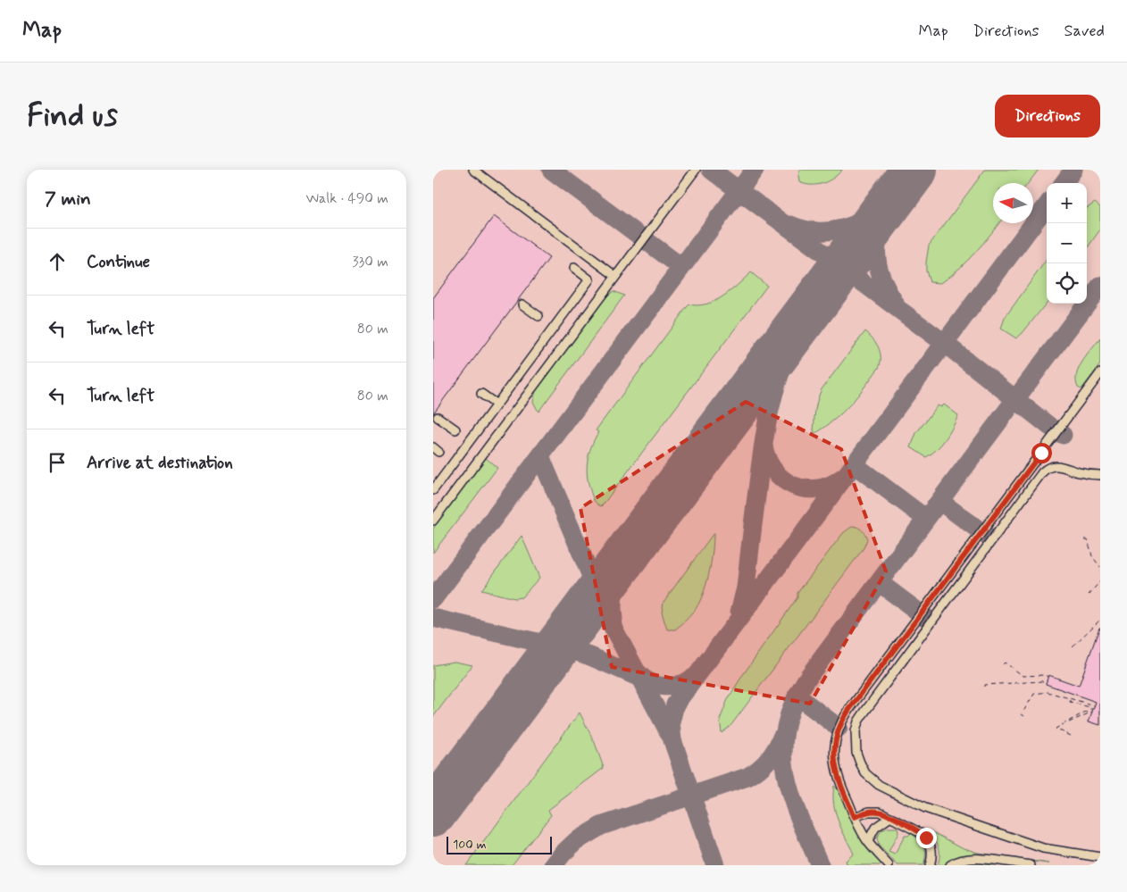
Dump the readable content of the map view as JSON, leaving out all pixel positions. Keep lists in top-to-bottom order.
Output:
{
  "scale_bar": "100 m",
  "north": "left",
  "page": {
    "header": "Map",
    "nav": ["Map", "Directions", "Saved"],
    "buttons": "Directions",
    "title": "Find us",
    "heading": ["7 min", "Walk · 490 m"],
    "map_buttons": ["+", "−"],
    "list": [
      ["Continue", "330 m"],
      ["Turn left", "80 m"],
      ["Turn left", "80 m"],
      "Arrive at destination"
    ],
    "scale": "100 m"
  }
}
